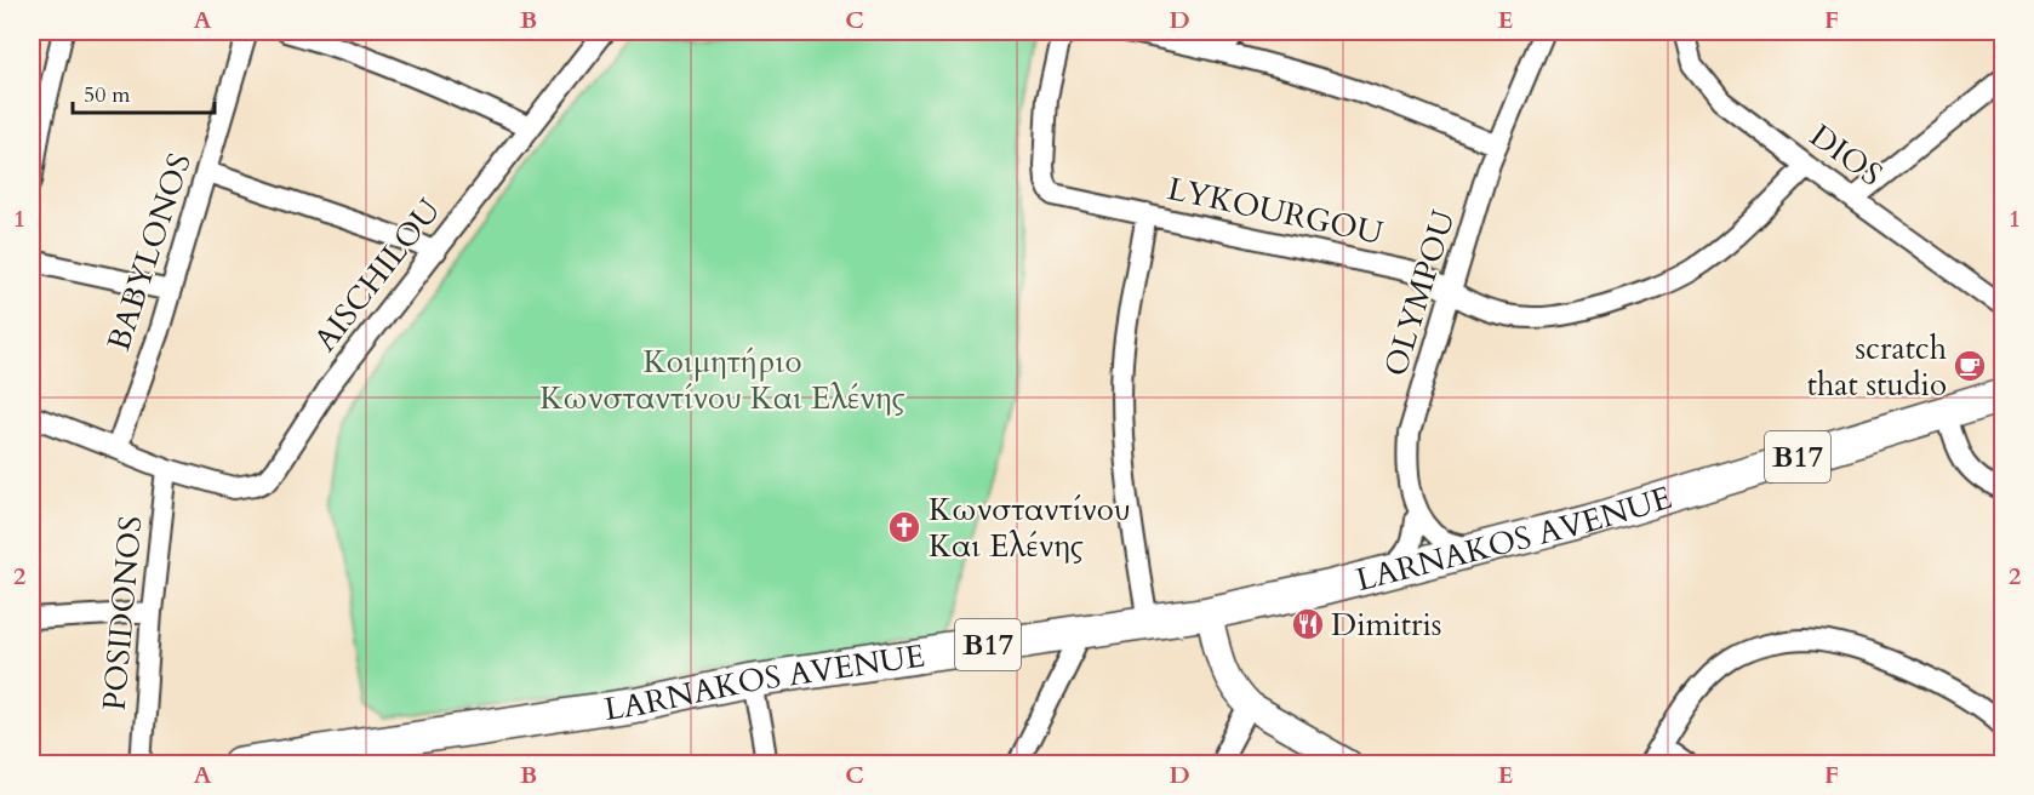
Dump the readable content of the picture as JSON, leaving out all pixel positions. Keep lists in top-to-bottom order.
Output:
{
  "streets": {
    "main road": ["B17", "LARNAKOS AVENUE"],
    "street": [
      "DIOS",
      "LYKOURGOU",
      "BABYLONOS",
      "AISCHILOU",
      "OLYMPOU",
      "POSIDONOS"
    ]
  },
  "crossings": [
    ["DIOS", "LYKOURGOU"],
    ["LYKOURGOU", "OLYMPOU"],
    ["BABYLONOS", "AISCHILOU"],
    ["AISCHILOU", "POSIDONOS"],
    ["OLYMPOU", "LARNAKOS AVENUE"]
  ],
  "parks": ["Κοιμητήριο Κωνσταντίνου Και Ελένης"],
  "places": {
    "cafe": ["scratch that studio"],
    "church": ["Κωνσταντίνου Και Ελένης"],
    "restaurant": ["Dimitris"]
  },
  "scale_bar": "50 m",
  "grid": {
    "columns": [
      "A",
      "B",
      "C",
      "D",
      "E",
      "F"
    ],
    "rows": ["1", "2"]
  }
}
